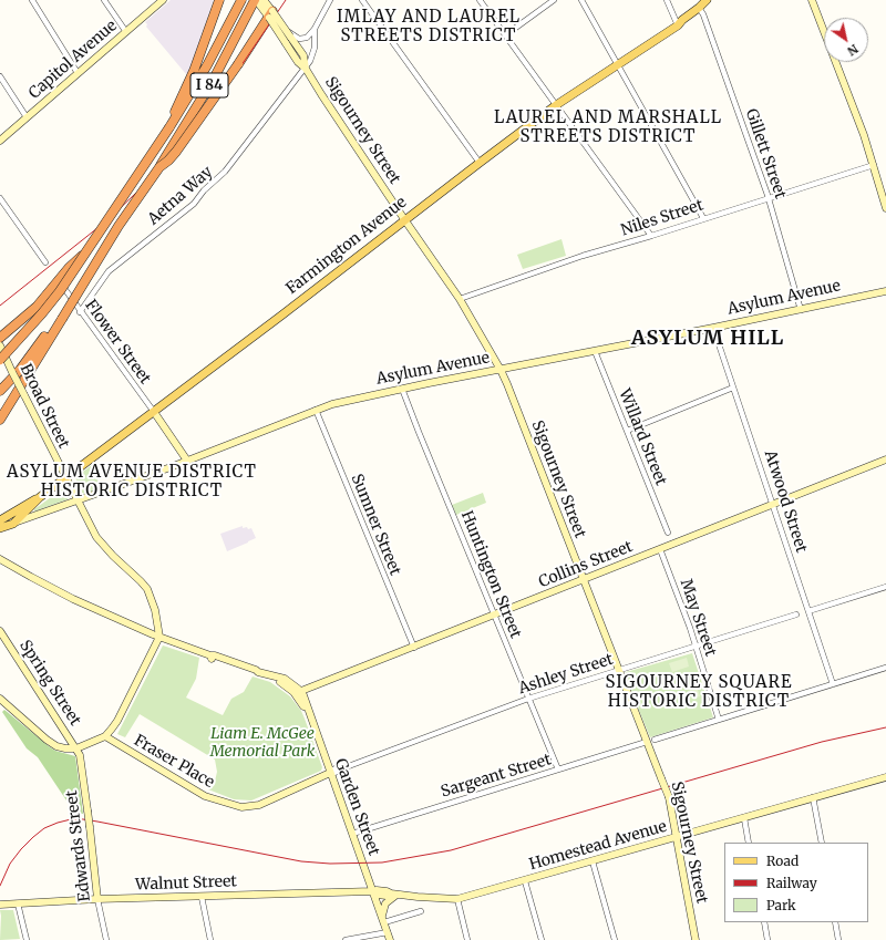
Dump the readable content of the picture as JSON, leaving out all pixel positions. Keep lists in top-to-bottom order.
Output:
{
  "streets": {
    "highway": ["I 84"],
    "main road": [
      "Capitol Avenue",
      "Sigourney Street",
      "Farmington Avenue",
      "Asylum Avenue",
      "Broad Street",
      "Collins Street",
      "Spring Street",
      "Fraser Place",
      "Garden Street",
      "Edwards Street",
      "Homestead Avenue",
      "Walnut Street"
    ],
    "street": [
      "Gillett Street",
      "Aetna Way",
      "Niles Street",
      "Flower Street",
      "Willard Street",
      "Atwood Street",
      "Sumner Street",
      "Huntington Street",
      "May Street",
      "Ashley Street",
      "Sargeant Street"
    ]
  },
  "crossings": [
    ["I 84", "Sigourney Street"],
    ["Sigourney Street", "Aetna Way"],
    ["Sigourney Street", "Niles Street"],
    ["Sigourney Street", "Farmington Avenue"],
    ["Sigourney Street", "Asylum Avenue"],
    ["Sigourney Street", "Collins Street"],
    ["Sigourney Street", "Ashley Street"],
    ["Sigourney Street", "Sargeant Street"],
    ["Sigourney Street", "Homestead Avenue"],
    ["Gillett Street", "Niles Street"],
    ["Gillett Street", "Farmington Avenue"],
    ["Gillett Street", "Asylum Avenue"],
    ["Aetna Way", "Flower Street"],
    ["Farmington Avenue", "Asylum Avenue"],
    ["Farmington Avenue", "Flower Street"],
    ["Farmington Avenue", "Broad Street"],
    ["Asylum Avenue", "Broad Street"],
    ["Asylum Avenue", "Willard Street"],
    ["Asylum Avenue", "Atwood Street"],
    ["Asylum Avenue", "Sumner Street"],
    ["Asylum Avenue", "Huntington Street"],
    ["Atwood Street", "Collins Street"],
    ["Sumner Street", "Collins Street"],
    ["Collins Street", "Huntington Street"],
    ["Collins Street", "May Street"],
    ["Collins Street", "Garden Street"],
    ["Huntington Street", "Ashley Street"],
    ["Huntington Street", "Sargeant Street"],
    ["May Street", "Ashley Street"],
    ["Ashley Street", "Fraser Place"],
    ["Ashley Street", "Garden Street"],
    ["Spring Street", "Edwards Street"],
    ["Fraser Place", "Garden Street"],
    ["Sargeant Street", "Garden Street"],
    ["Garden Street", "Homestead Avenue"],
    ["Garden Street", "Walnut Street"],
    ["Edwards Street", "Walnut Street"],
    ["Homestead Avenue", "Walnut Street"]
  ],
  "districts": [
    "IMLAY AND LAUREL STREETS DISTRICT",
    "LAUREL AND MARSHALL STREETS DISTRICT",
    "ASYLUM HILL",
    "ASYLUM AVENUE DISTRICT HISTORIC DISTRICT",
    "SIGOURNEY SQUARE HISTORIC DISTRICT"
  ],
  "parks": ["Liam E. McGee Memorial Park"],
  "legend": ["Road", "Railway", "Park"],
  "north": "bottom right"
}
